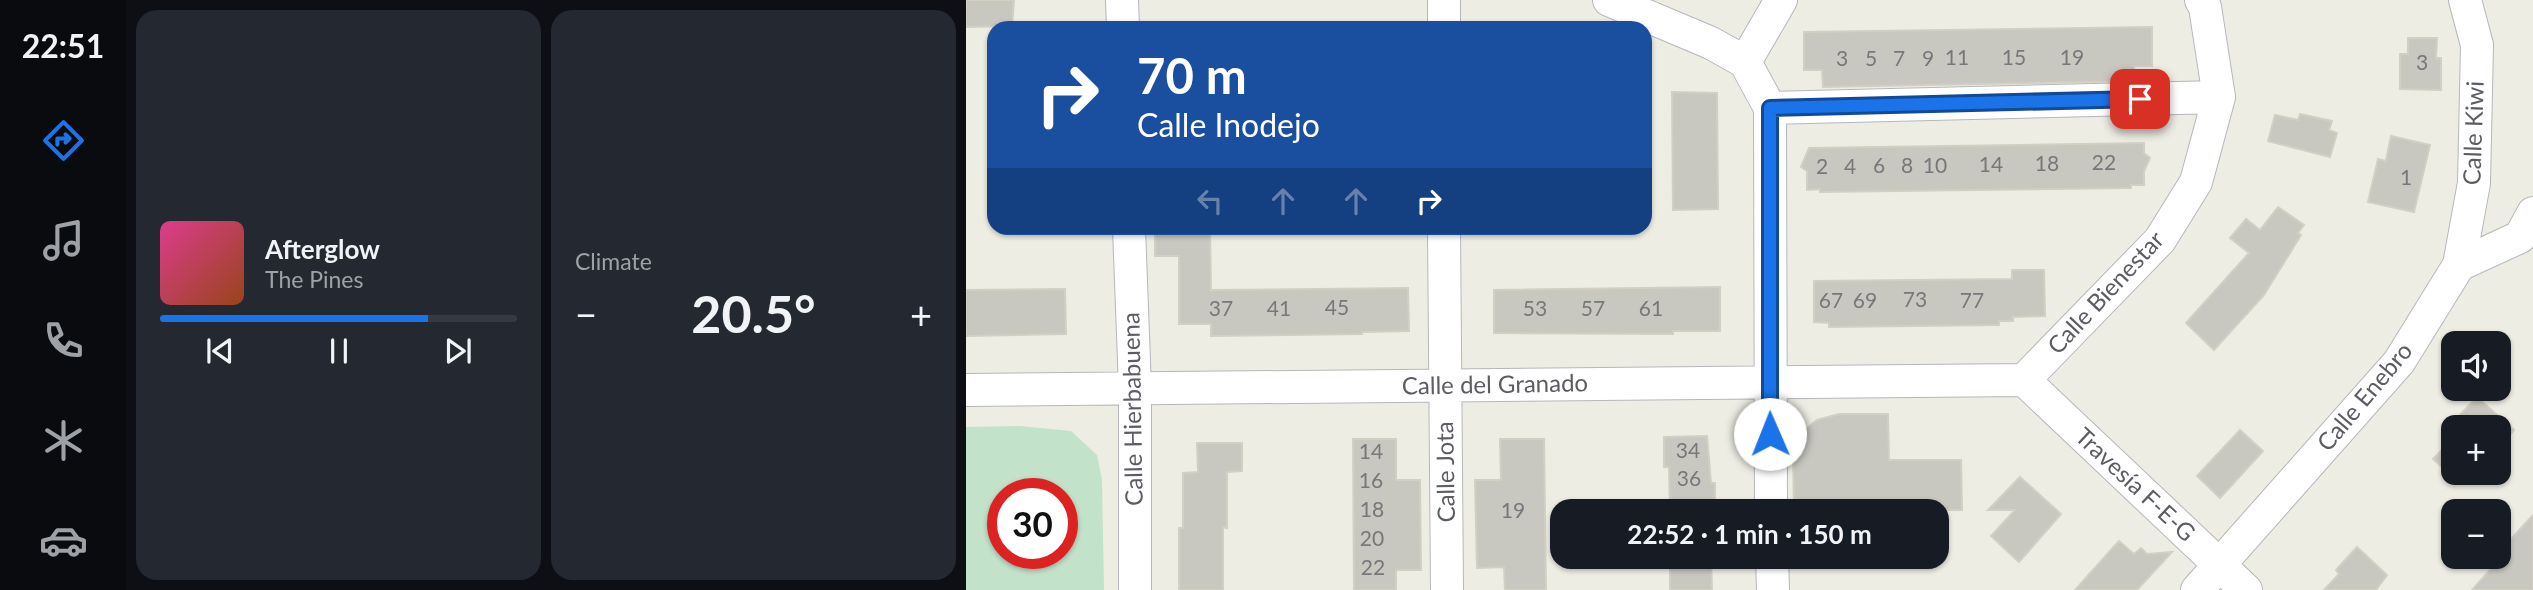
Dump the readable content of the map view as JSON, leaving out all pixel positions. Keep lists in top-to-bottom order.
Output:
{
  "streets": {
    "street": [
      "Calle Kiwi",
      "Calle Bienestar",
      "Calle del Granado",
      "Calle Enebro",
      "Calle Hierbabuena",
      "Calle Jota",
      "Travesía F-E-G"
    ]
  },
  "crossings": [
    ["Calle Kiwi", "Calle Enebro"],
    ["Calle Bienestar", "Calle del Granado"],
    ["Calle Bienestar", "Travesía F-E-G"],
    ["Calle del Granado", "Calle Hierbabuena"],
    ["Calle del Granado", "Calle Jota"],
    ["Calle del Granado", "Travesía F-E-G"],
    ["Calle Enebro", "Travesía F-E-G"]
  ],
  "house_numbers": [
    "11",
    "15",
    "19",
    "3",
    "5",
    "7",
    "9",
    "3",
    "22",
    "18",
    "14",
    "6",
    "8",
    "10",
    "2",
    "4",
    "1",
    "73",
    "67",
    "69",
    "77",
    "45",
    "37",
    "41",
    "53",
    "57",
    "61",
    "34",
    "14",
    "36",
    "16",
    "18",
    "19",
    "20",
    "22"
  ],
  "page": {
    "tabs": "22:51",
    "tile": "Climate",
    "turn": ["70 m", "Calle Inodejo"],
    "song": ["Afterglow", "The Pines"],
    "heat": ["−", "20.5°", "+"],
    "map_buttons": ["+", "−"],
    "limit": "30",
    "trip": "22:52 · 1 min · 150 m"
  }
}
